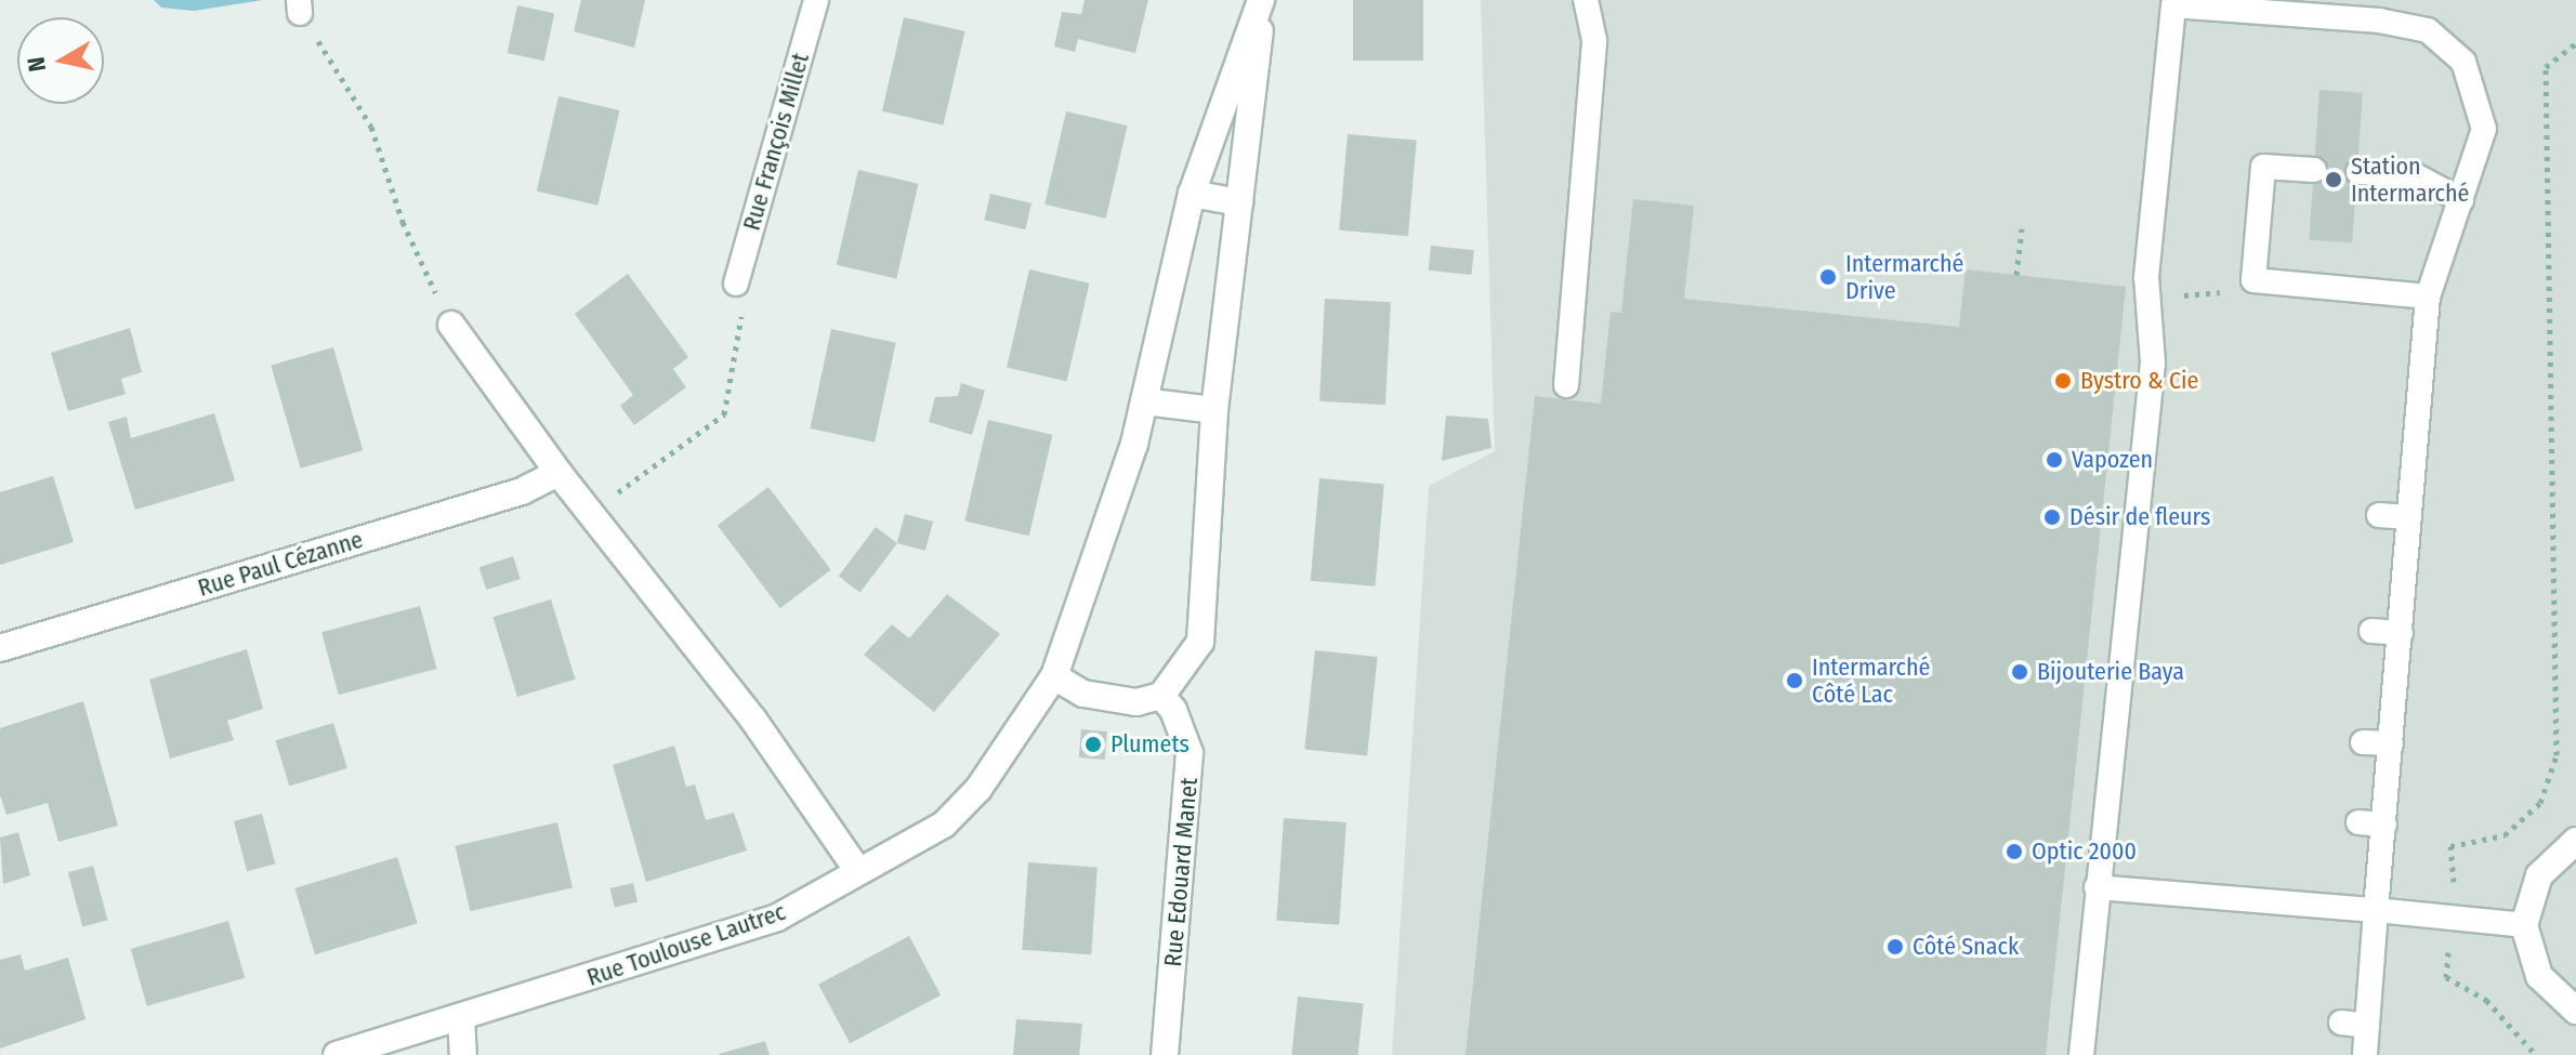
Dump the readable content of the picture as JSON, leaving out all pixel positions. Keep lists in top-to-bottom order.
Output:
{
  "streets": {
    "street": ["Rue Paul Cézanne", "Rue Edouard Manet", "Rue Toulouse Lautrec"],
    "lane": ["Rue François Millet"]
  },
  "crossings": [
    ["Rue Edouard Manet", "Rue Toulouse Lautrec"]
  ],
  "places": [
    "Station Intermarché",
    "Intermarché Drive",
    "Bystro & Cie",
    "Vapozen",
    "Désir de fleurs",
    "Bijouterie Baya",
    "Intermarché Côté Lac",
    "Plumets",
    "Optic 2000",
    "Côté Snack"
  ],
  "north": "left"
}
